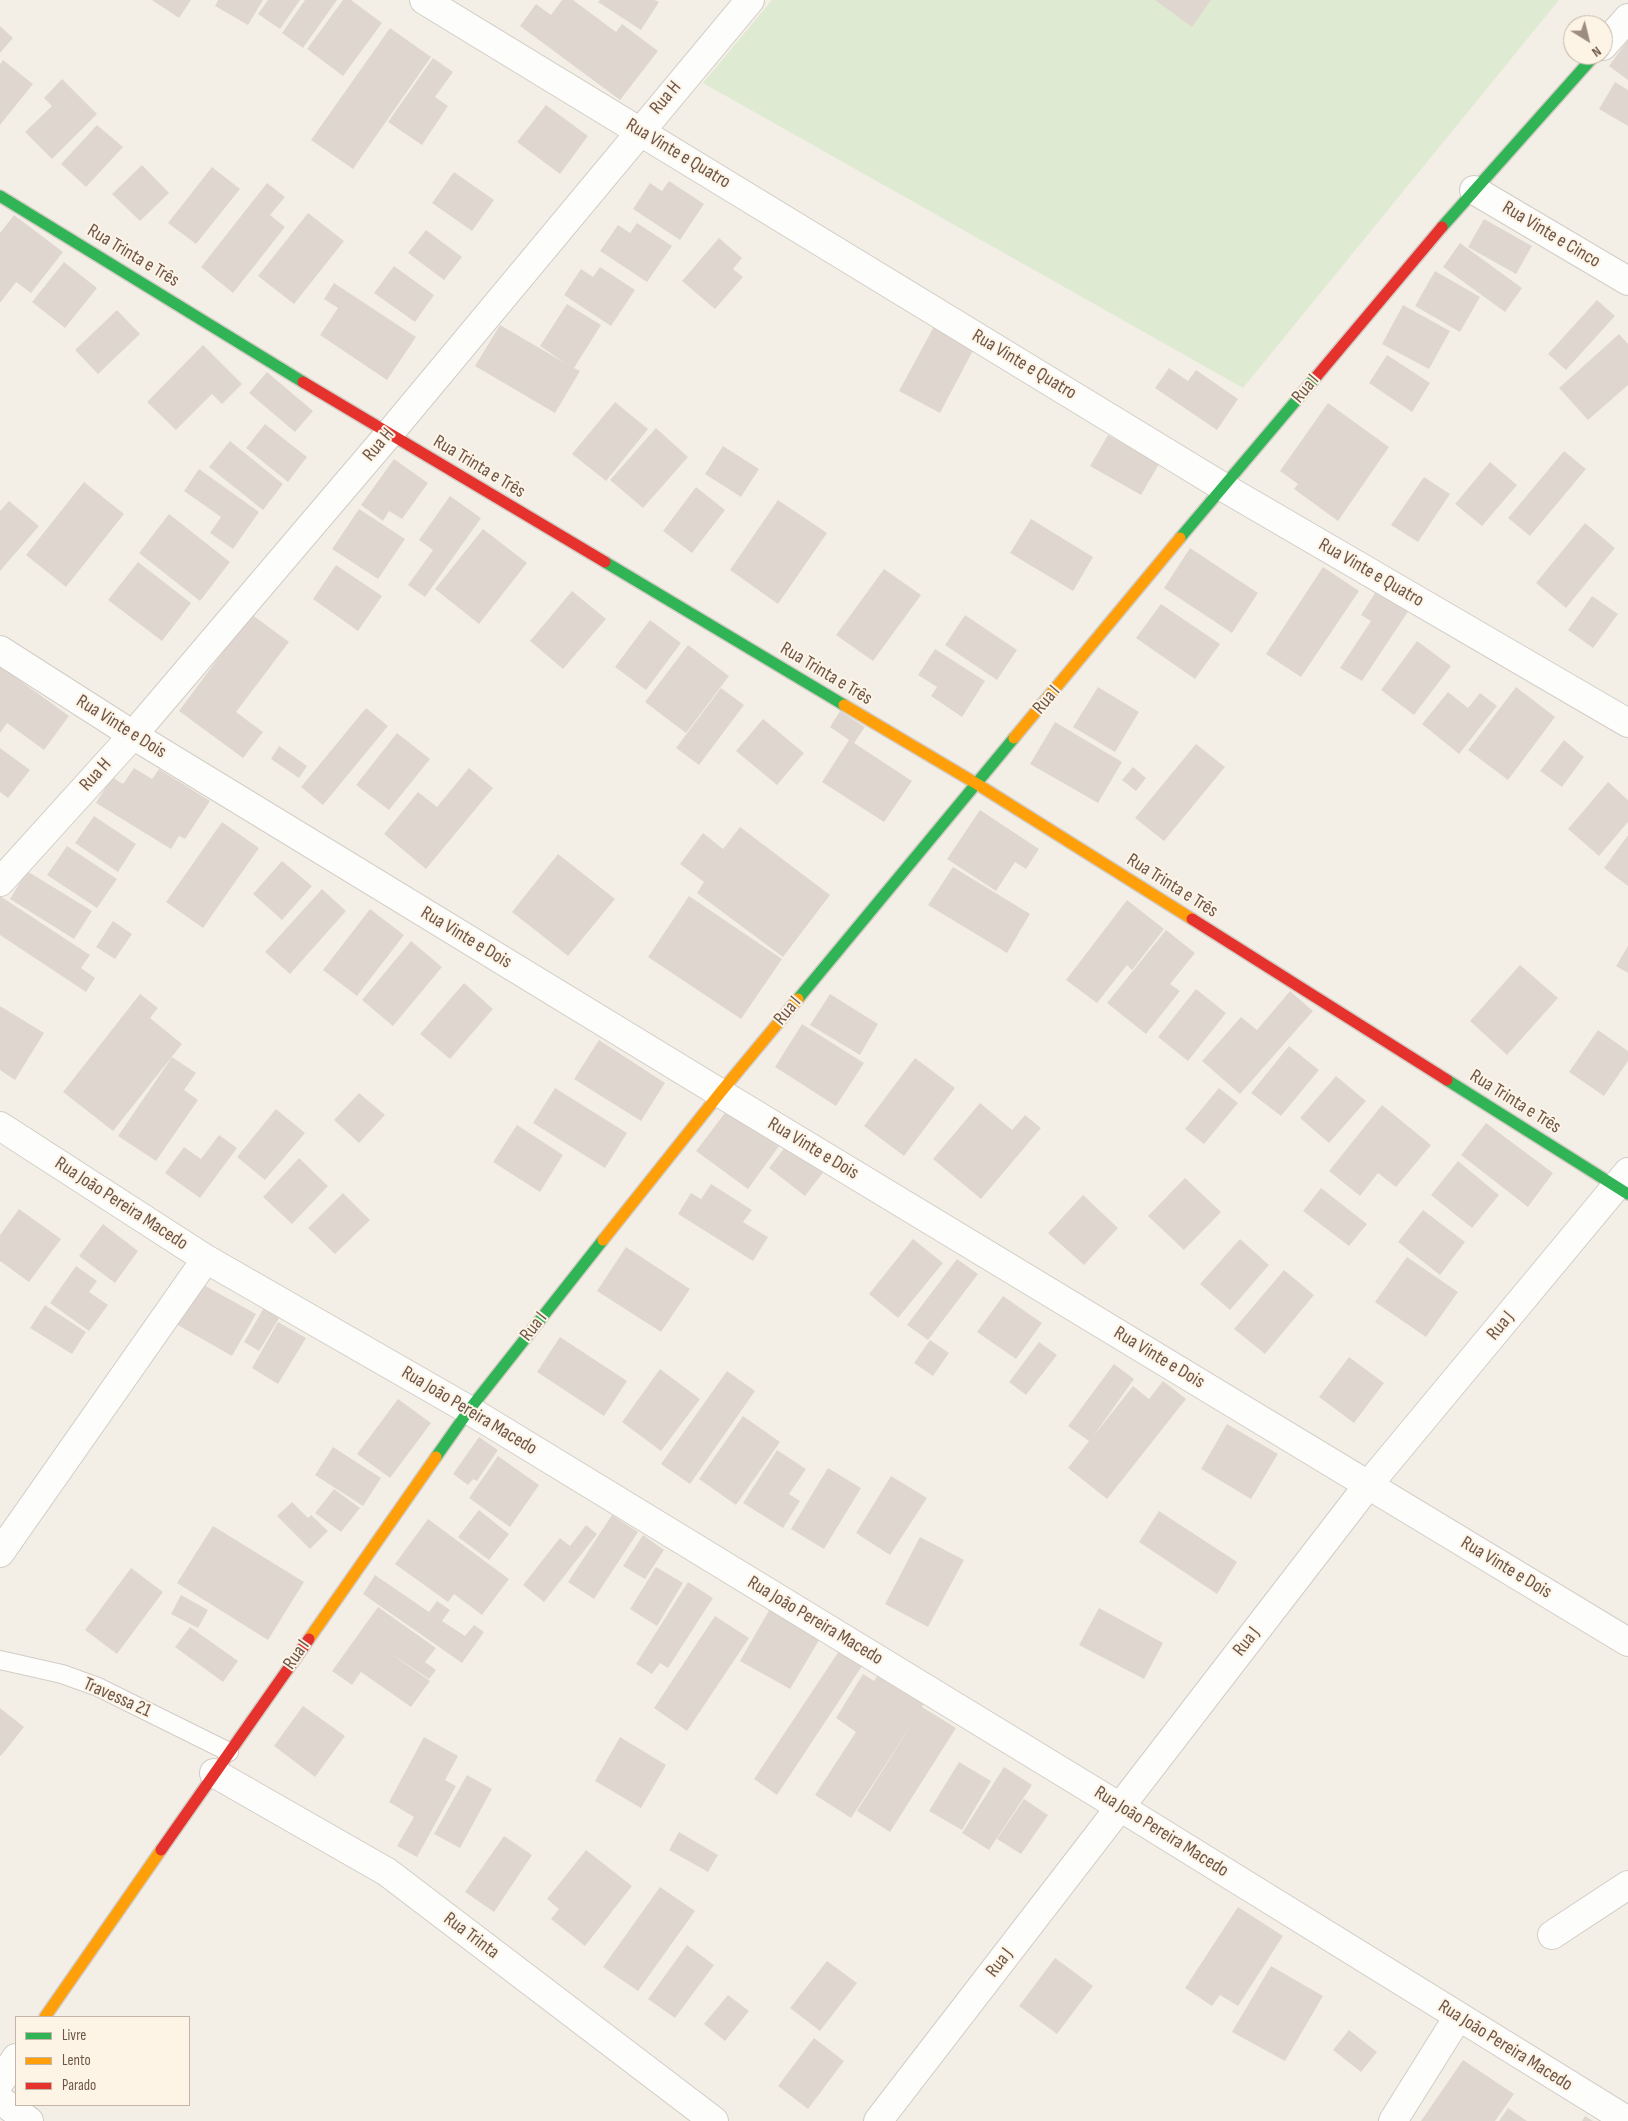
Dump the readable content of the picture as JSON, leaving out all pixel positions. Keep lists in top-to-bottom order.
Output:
{
  "streets": {
    "street": [
      "Rua H",
      "Rua Vinte e Quatro",
      "Rua Vinte e Cinco",
      "Rua Trinta e Três",
      "Rua I",
      "Rua Vinte e Dois",
      "Rua João Pereira Macedo",
      "Rua J",
      "Rua Trinta"
    ],
    "lane": ["Travessa 21"]
  },
  "crossings": [
    ["Rua H", "Rua Vinte e Quatro"],
    ["Rua H", "Rua Trinta e Três"],
    ["Rua H", "Rua Vinte e Dois"],
    ["Rua Vinte e Quatro", "Rua I"],
    ["Rua Vinte e Cinco", "Rua I"],
    ["Rua Trinta e Três", "Rua I"],
    ["Rua Trinta e Três", "Rua J"],
    ["Rua I", "Rua Vinte e Dois"],
    ["Rua I", "Rua João Pereira Macedo"],
    ["Rua I", "Travessa 21"],
    ["Rua I", "Rua Trinta"],
    ["Rua Vinte e Dois", "Rua J"],
    ["Rua João Pereira Macedo", "Rua J"],
    ["Travessa 21", "Rua Trinta"]
  ],
  "legend": ["Livre", "Lento", "Parado"],
  "north": "bottom right"
}
